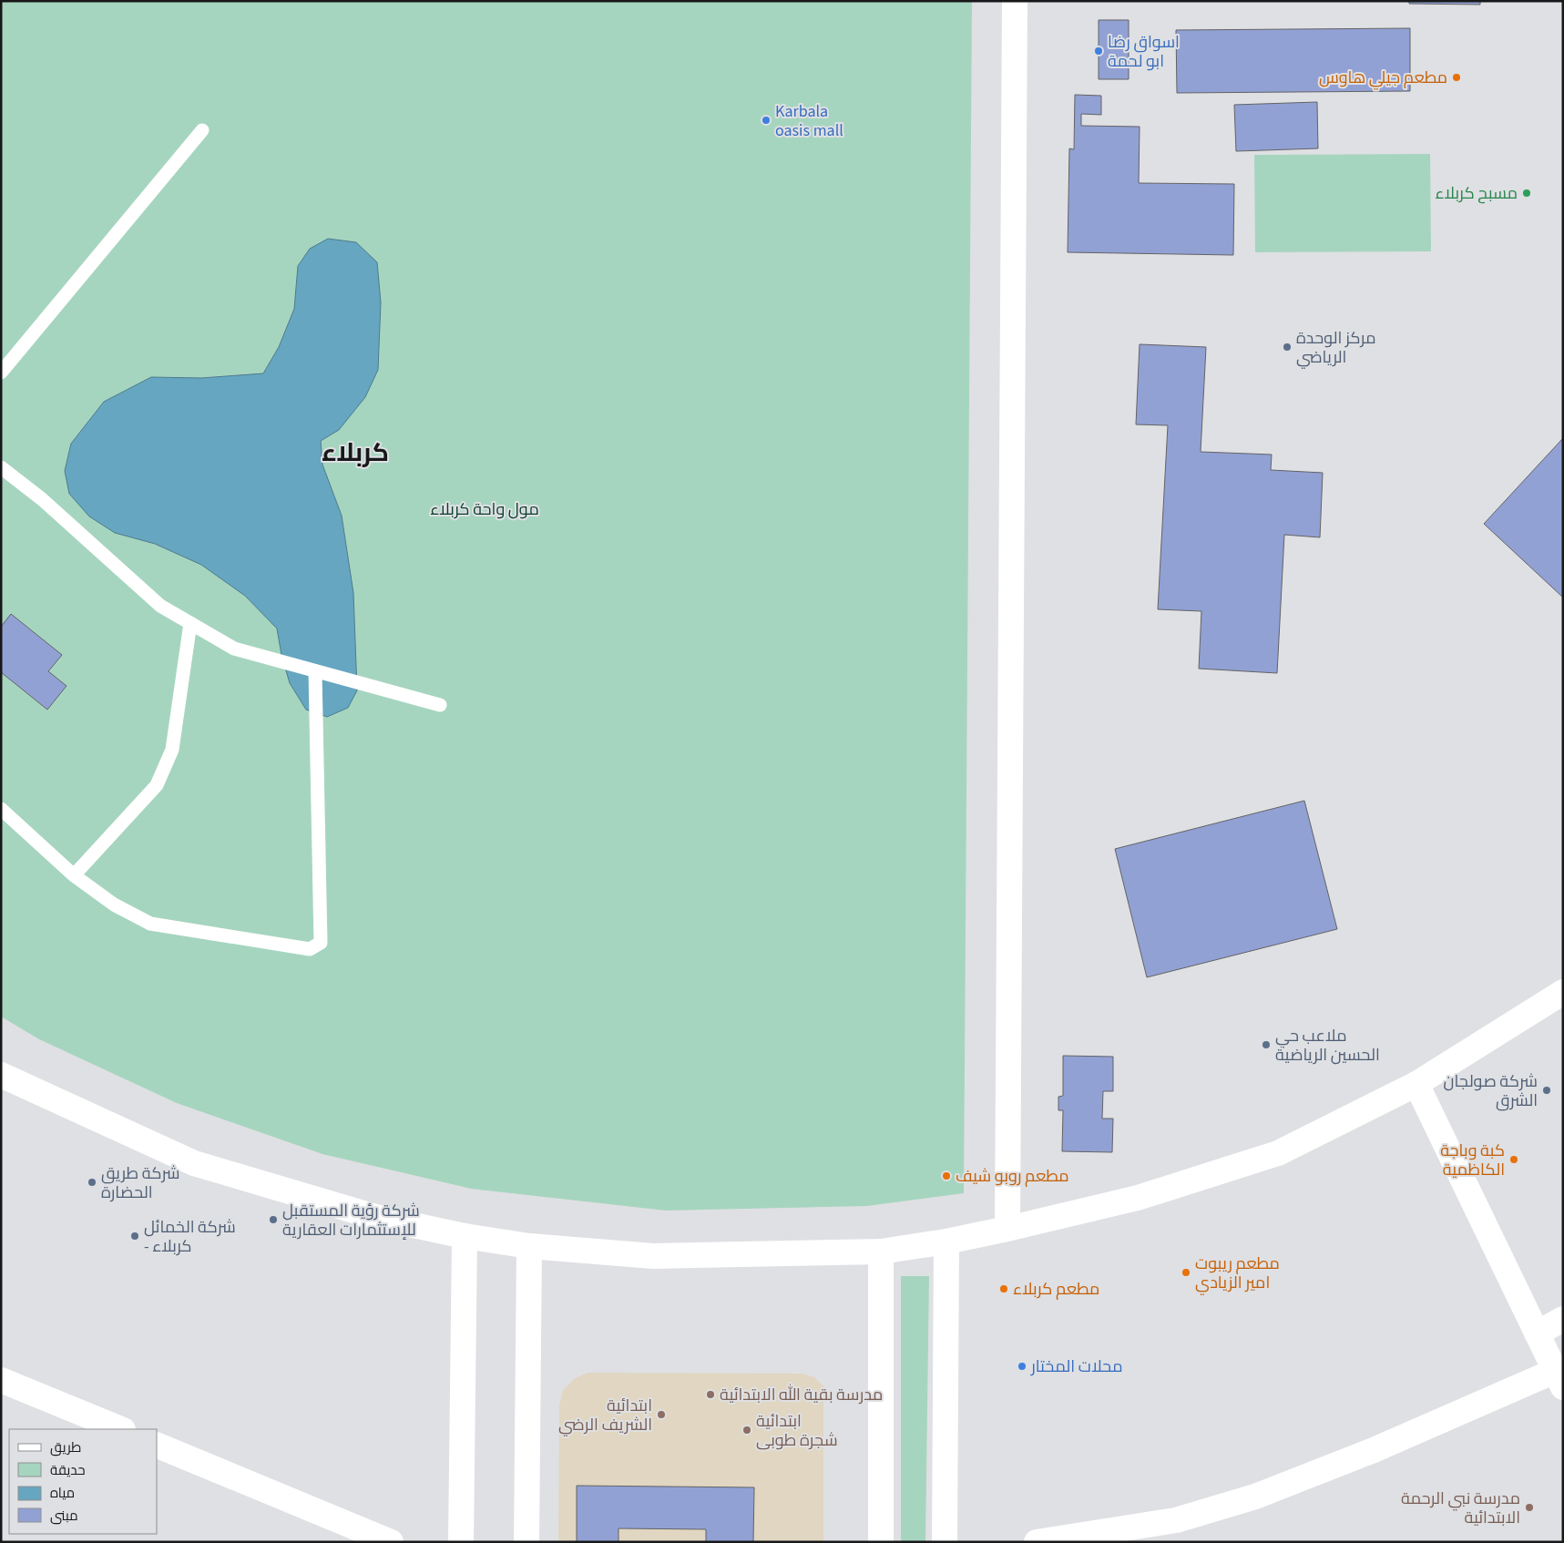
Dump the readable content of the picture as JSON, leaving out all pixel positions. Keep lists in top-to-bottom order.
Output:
{
  "districts": ["كربلاء"],
  "parks": ["مول واحة كربلاء"],
  "places": [
    "اسواق رضا ابو لحمة",
    "مطعم جيلي هاوس",
    "Karbala oasis mall",
    "مسبح كربلاء",
    "مركز الوحدة الرياضي",
    "ملاعب حي الحسين الرياضية",
    "شركة صولجان الشرق",
    "كبة وباجة الكاظمية",
    "مطعم روبو شيف",
    "شركة طريق الحضارة",
    "شركة رؤية المستقبل للإستثمارات العقارية",
    "شركة الخمائل - كربلاء",
    "مطعم ريبوت امير الزيادي",
    "مطعم كربلاء",
    "محلات المختار",
    "مدرسة بقية الله الابتدائية",
    "ابتدائية الشريف الرضي",
    "ابتدائية شجرة طوبى",
    "مدرسة نبي الرحمة الابتدائية"
  ],
  "legend": [
    "طريق",
    "حديقة",
    "مياه",
    "مبنى"
  ]
}
